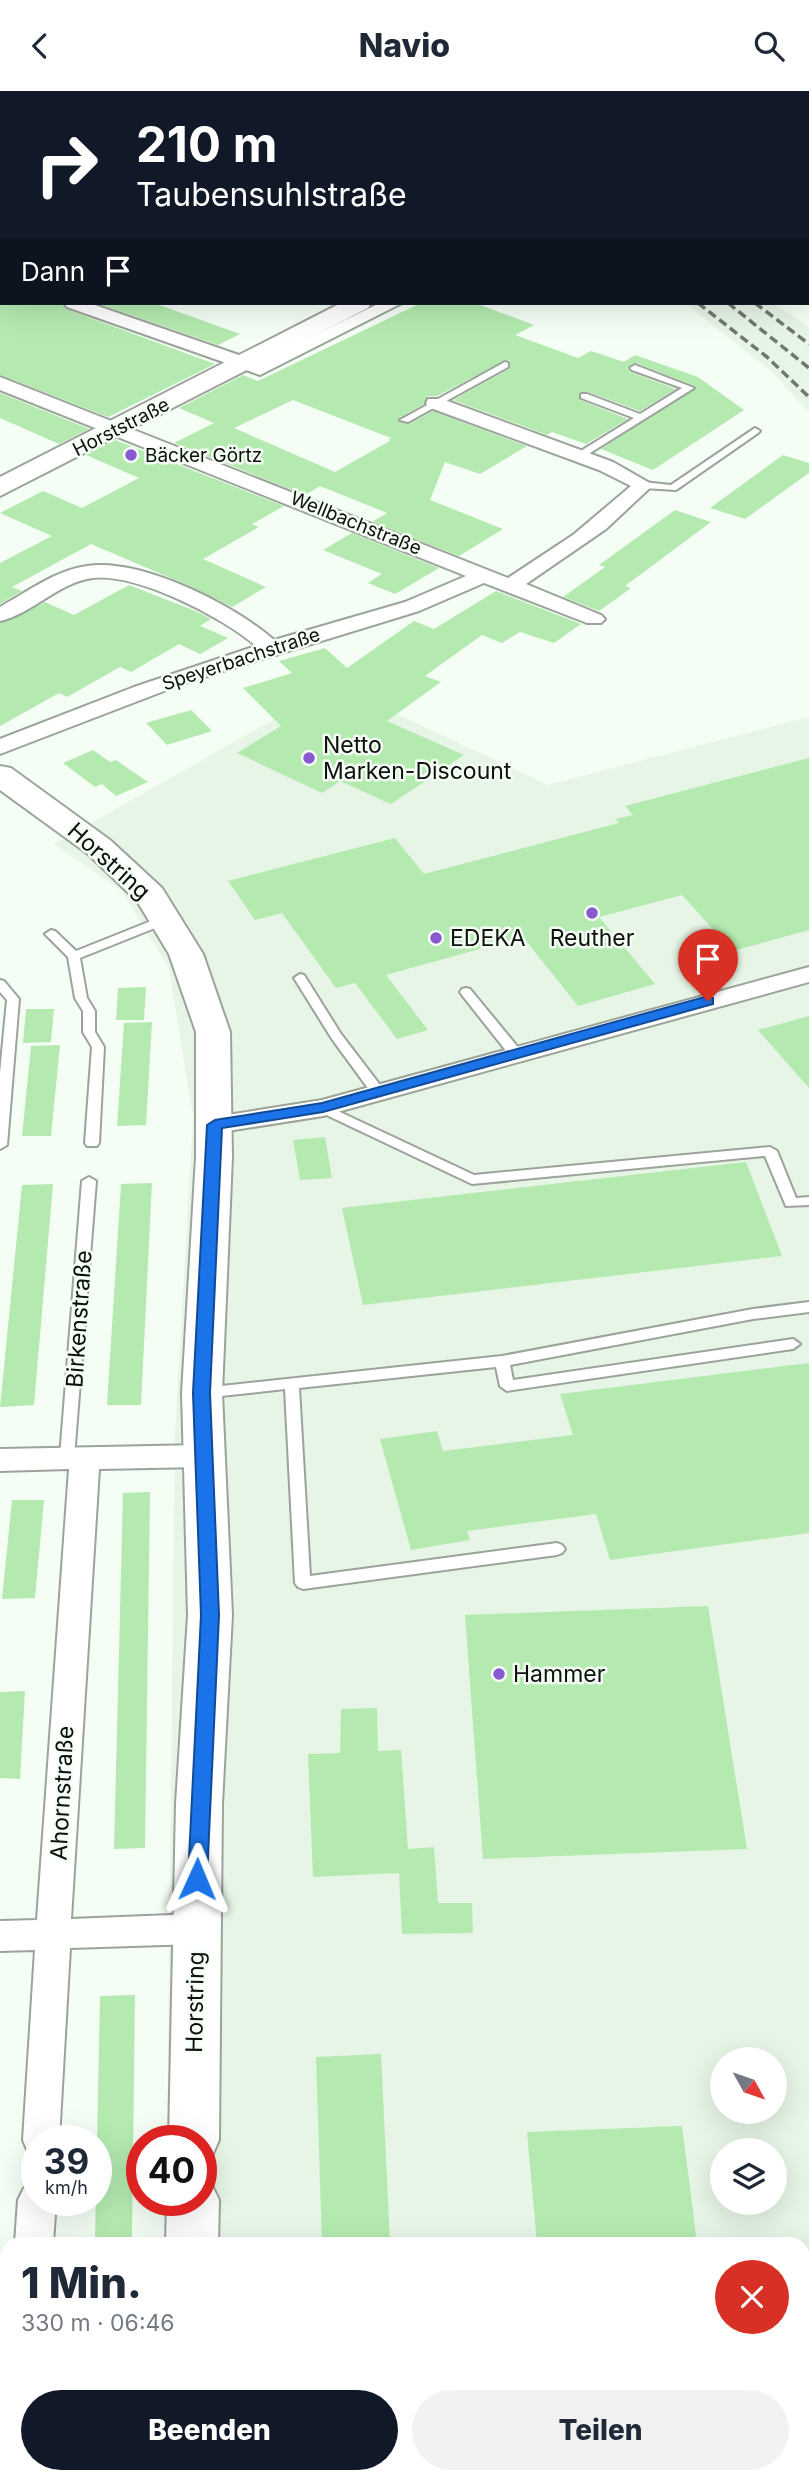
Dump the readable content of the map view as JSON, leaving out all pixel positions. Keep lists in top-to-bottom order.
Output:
{
  "streets": {
    "street": [
      "Horststraße",
      "Wellbachstraße",
      "Speyerbachstraße",
      "Horstring",
      "Birkenstraße",
      "Ahornstraße"
    ]
  },
  "crossings": [
    ["Horststraße", "Wellbachstraße"],
    ["Wellbachstraße", "Speyerbachstraße"],
    ["Birkenstraße", "Ahornstraße"]
  ],
  "places": [
    "Bäcker Görtz",
    "Netto Marken-Discount",
    "Reuther",
    "EDEKA",
    "Hammer"
  ],
  "north": "bottom right",
  "page": {
    "header": "Navio",
    "turn": ["210 m", "Taubensuhlstraße"],
    "then": "Dann",
    "speed": "39 km/h",
    "limit": "40",
    "heading": ["1 Min.", "330 m · 06:46"],
    "buttons": ["Beenden", "Teilen"]
  }
}
